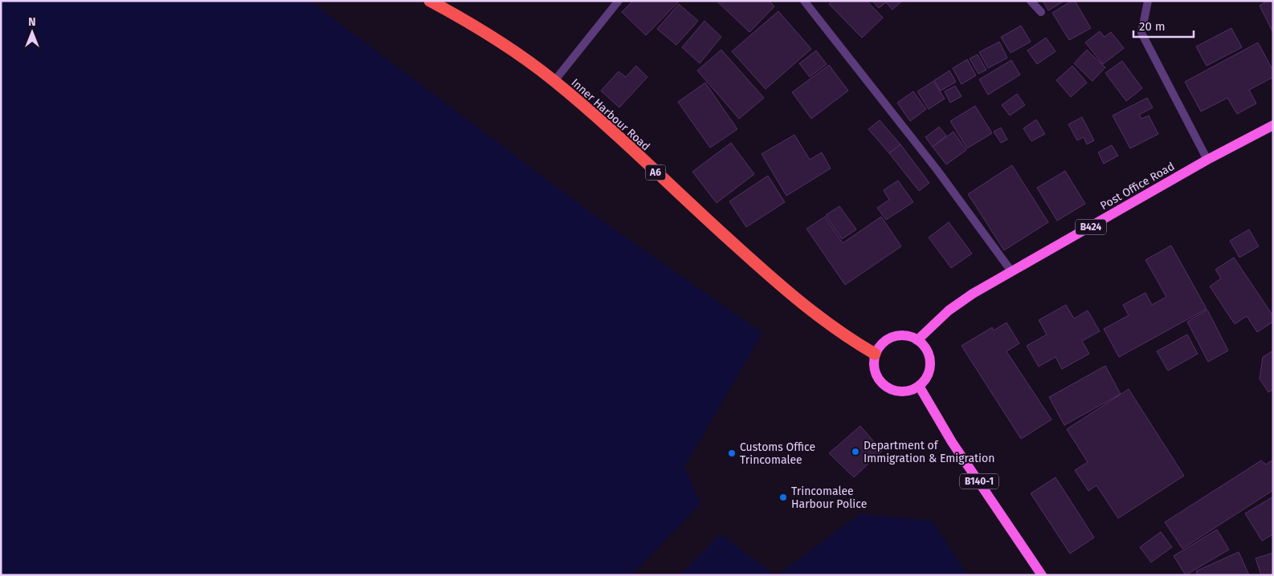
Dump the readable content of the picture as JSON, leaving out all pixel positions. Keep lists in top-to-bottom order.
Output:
{
  "streets": {
    "highway": ["Inner Harbour Road", "A6"],
    "main road": ["Post Office Road", "B424", "B140-1"]
  },
  "crossings": [
    ["Inner Harbour Road", "Post Office Road"],
    ["Inner Harbour Road", "B140-1"],
    ["Post Office Road", "B140-1"]
  ],
  "places": ["Department of Immigration & Emigration", "Customs Office Trincomalee", "Trincomalee Harbour Police"],
  "scale_bar": "20 m",
  "north": "top"
}
